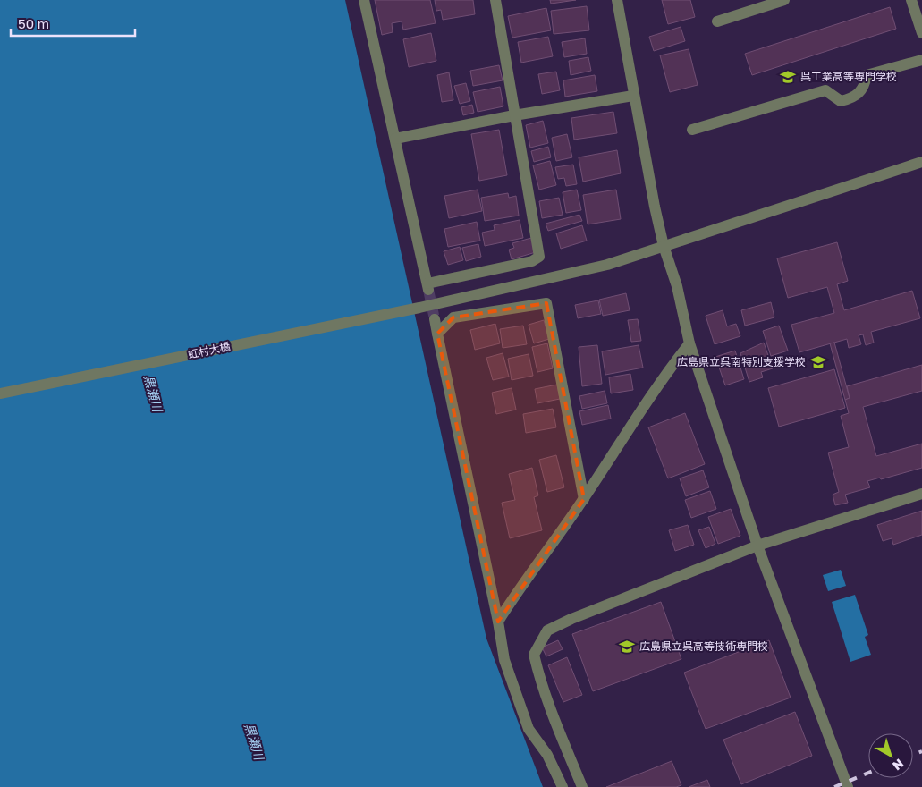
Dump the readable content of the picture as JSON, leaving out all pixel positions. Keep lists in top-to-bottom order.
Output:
{
  "streets": {
    "street": ["虹村大橋"]
  },
  "water": ["黒瀬川"],
  "places": {
    "school or university": ["呉工業高等専門学校", "広島県立呉南特別支援学校", "広島県立呉高等技術専門校"]
  },
  "scale_bar": "50 m",
  "north": "bottom right"
}
